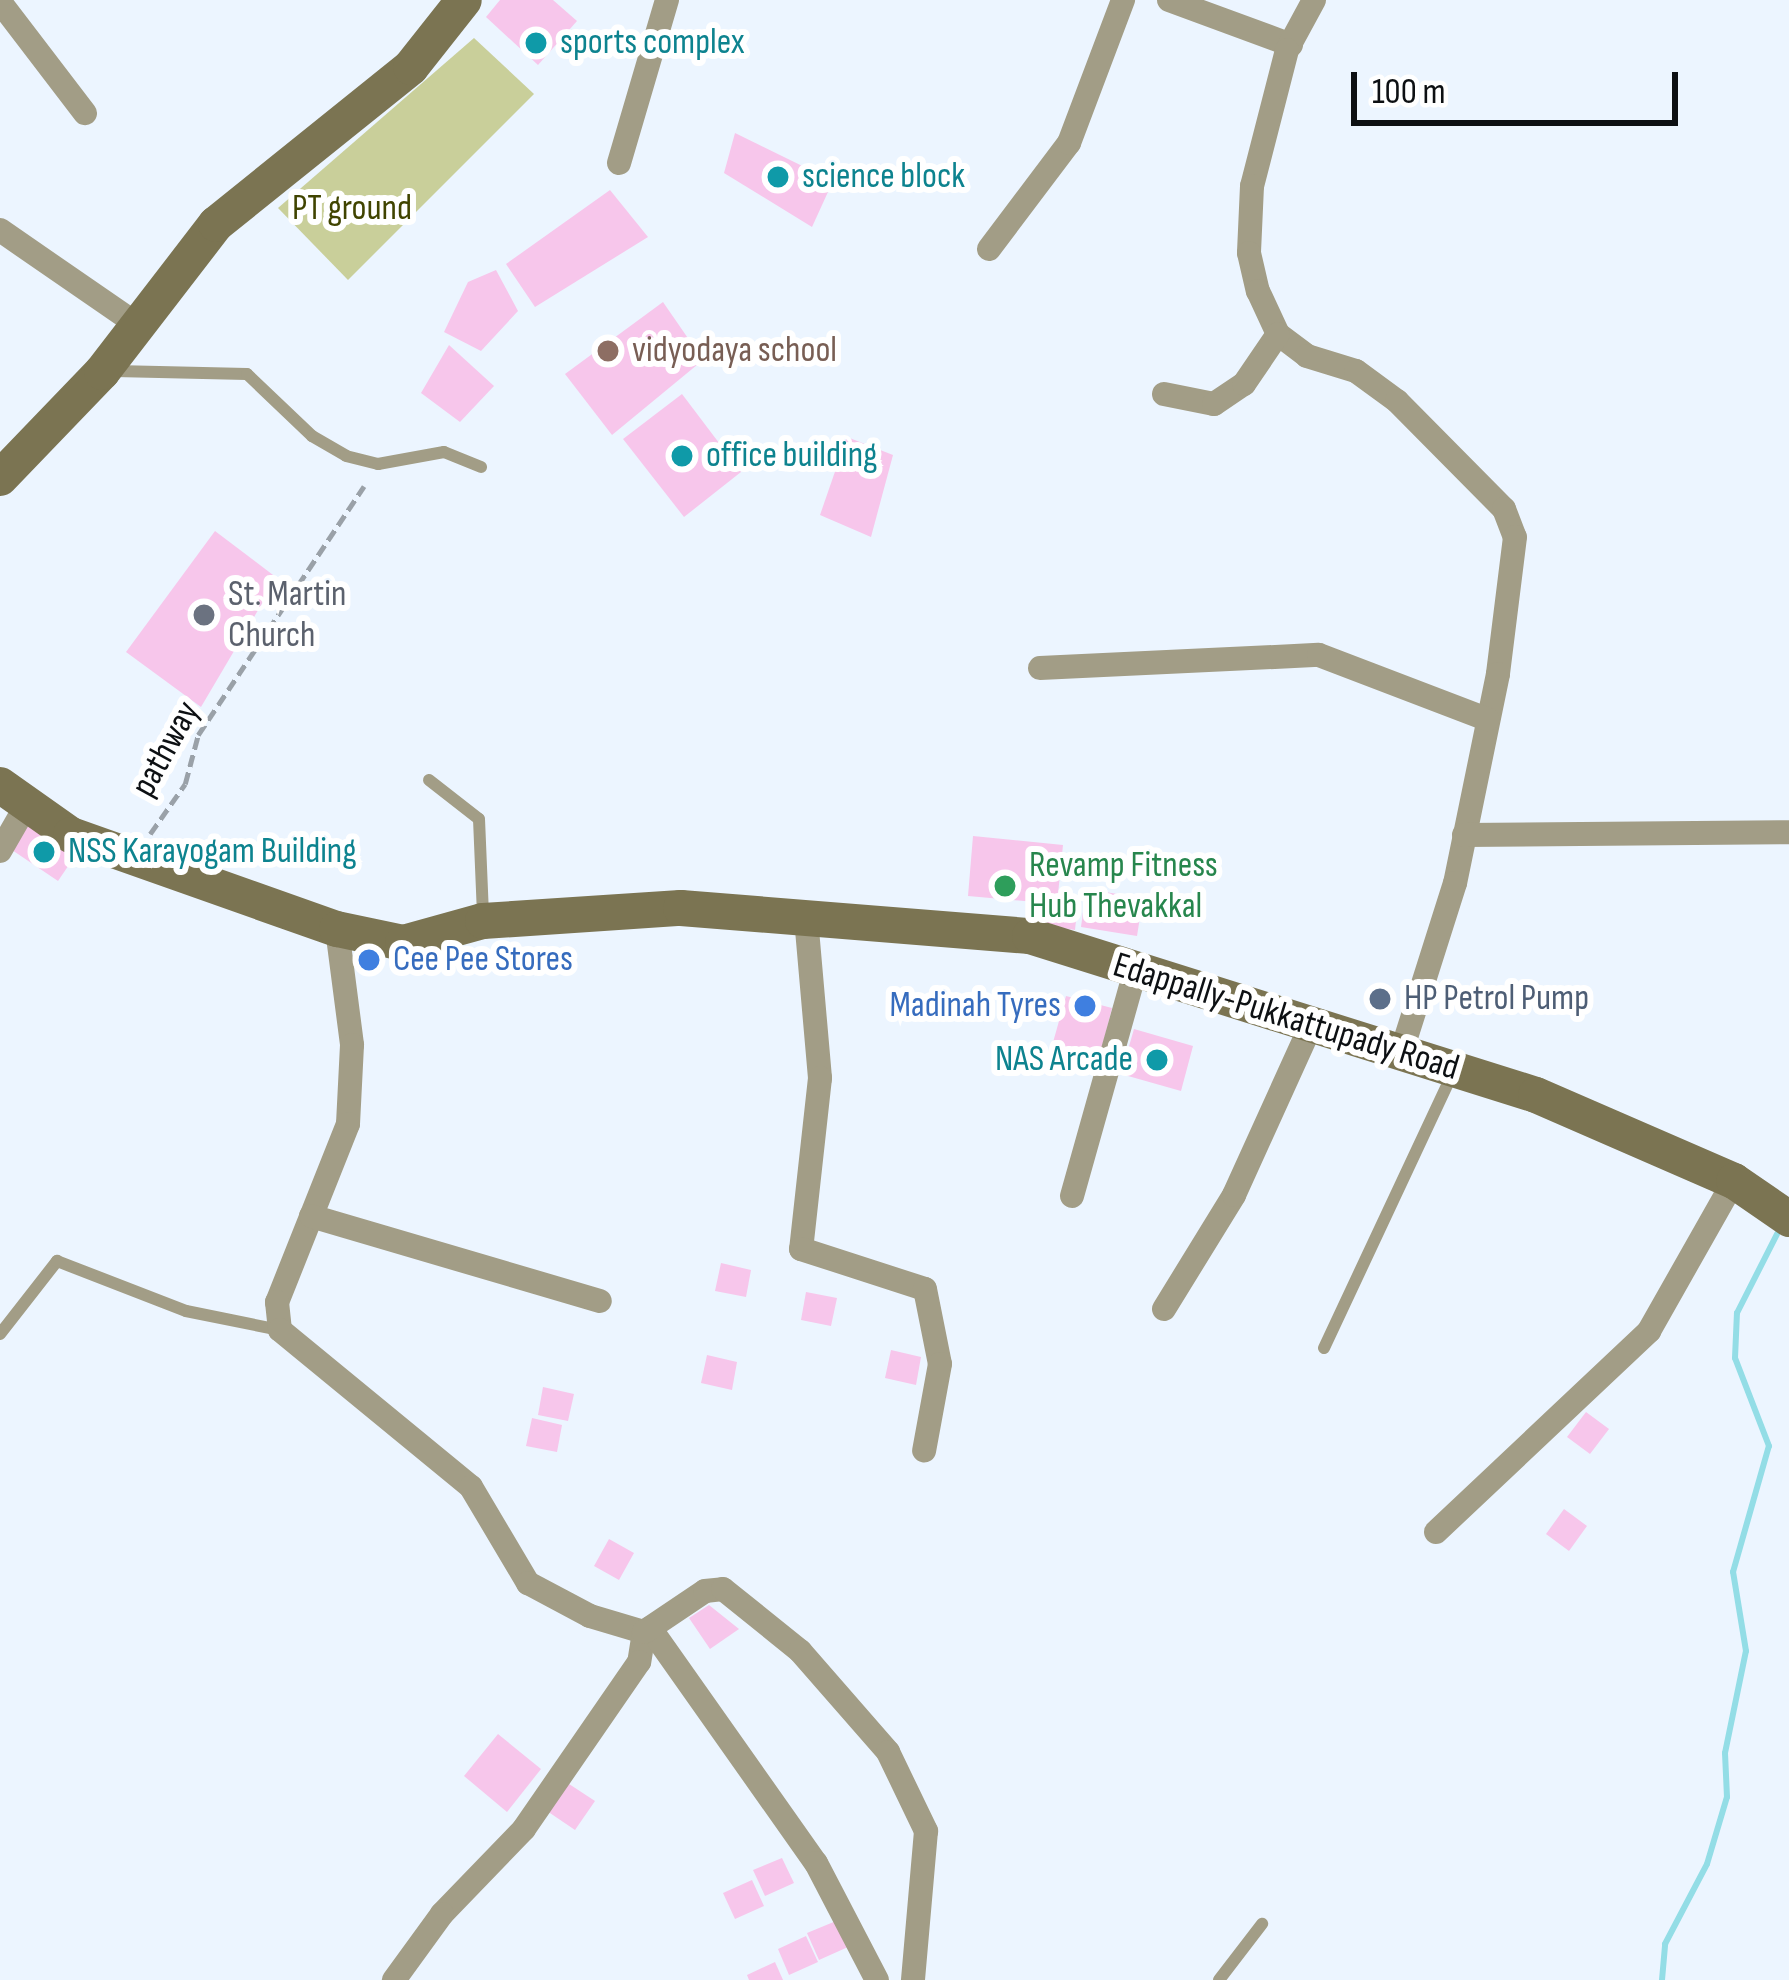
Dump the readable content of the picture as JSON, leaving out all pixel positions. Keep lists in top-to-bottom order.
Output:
{
  "streets": {
    "main road": ["Edappally-Pukkattupady Road"],
    "path": ["pathway"]
  },
  "crossings": [
    ["pathway", "Edappally-Pukkattupady Road"]
  ],
  "parks": ["PT ground"],
  "places": [
    "sports complex",
    "science block",
    "vidyodaya school",
    "office building",
    "St. Martin Church",
    "NSS Karayogam Building",
    "Revamp Fitness Hub Thevakkal",
    "Cee Pee Stores",
    "HP Petrol Pump",
    "Madinah Tyres",
    "NAS Arcade"
  ],
  "scale_bar": "100 m"
}
